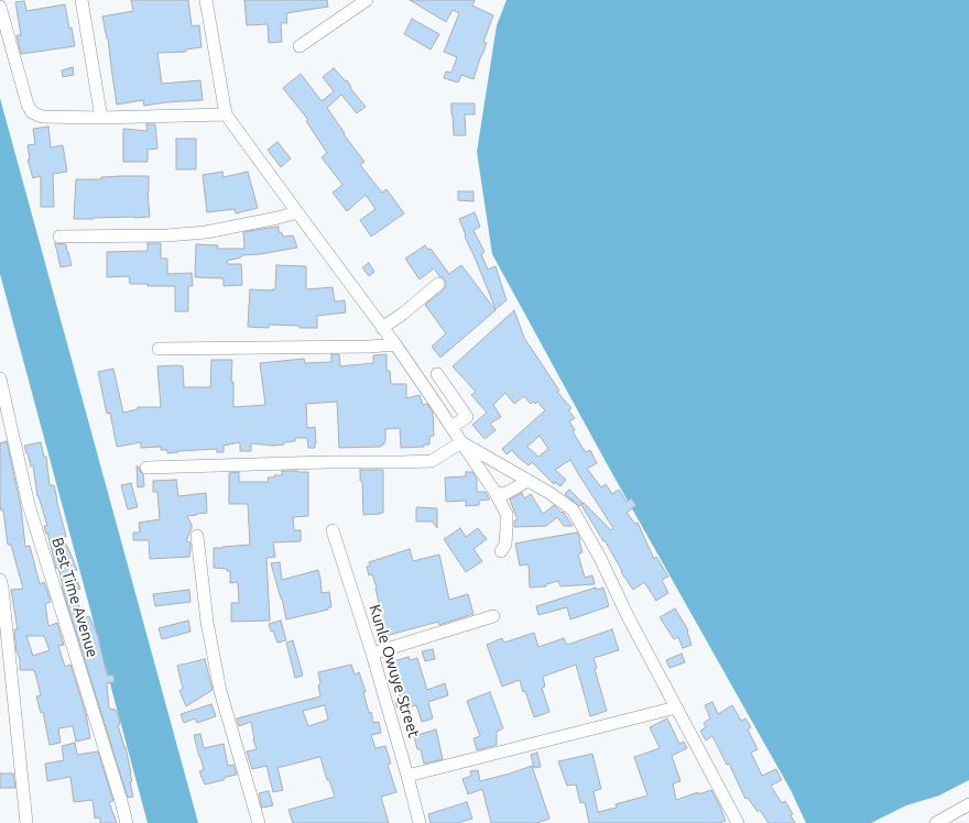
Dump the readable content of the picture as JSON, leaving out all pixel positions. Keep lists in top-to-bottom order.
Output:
{
  "streets": {
    "street": ["Best Time Avenue", "Kunle Owuye Street"]
  }
}
